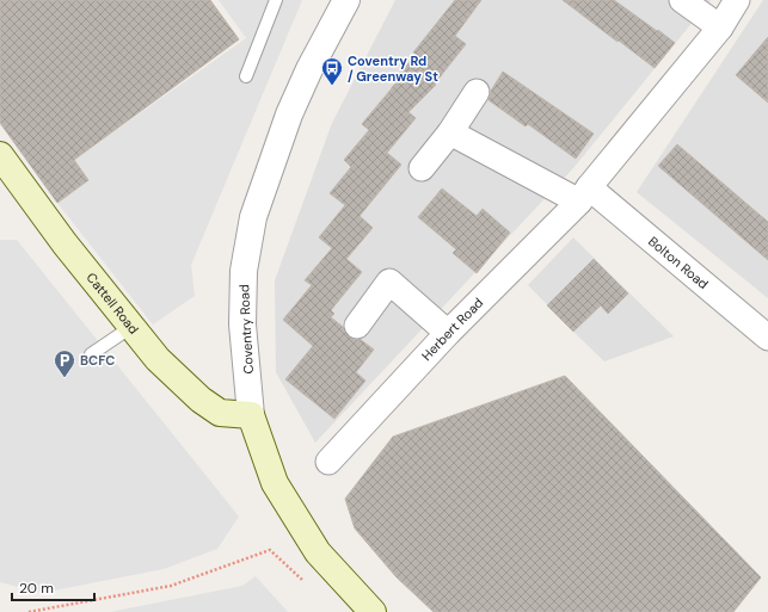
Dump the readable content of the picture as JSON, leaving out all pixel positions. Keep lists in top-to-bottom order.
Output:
{
  "streets": {
    "main road": ["Cattell Road", "Coventry Road"],
    "street": ["Bolton Road", "Herbert Road"]
  },
  "crossings": [
    ["Bolton Road", "Herbert Road"],
    ["Cattell Road", "Coventry Road"]
  ],
  "places": {
    "bus stop": ["Coventry Rd / Greenway St"],
    "parking": ["BCFC"]
  },
  "scale_bar": "20 m"
}
